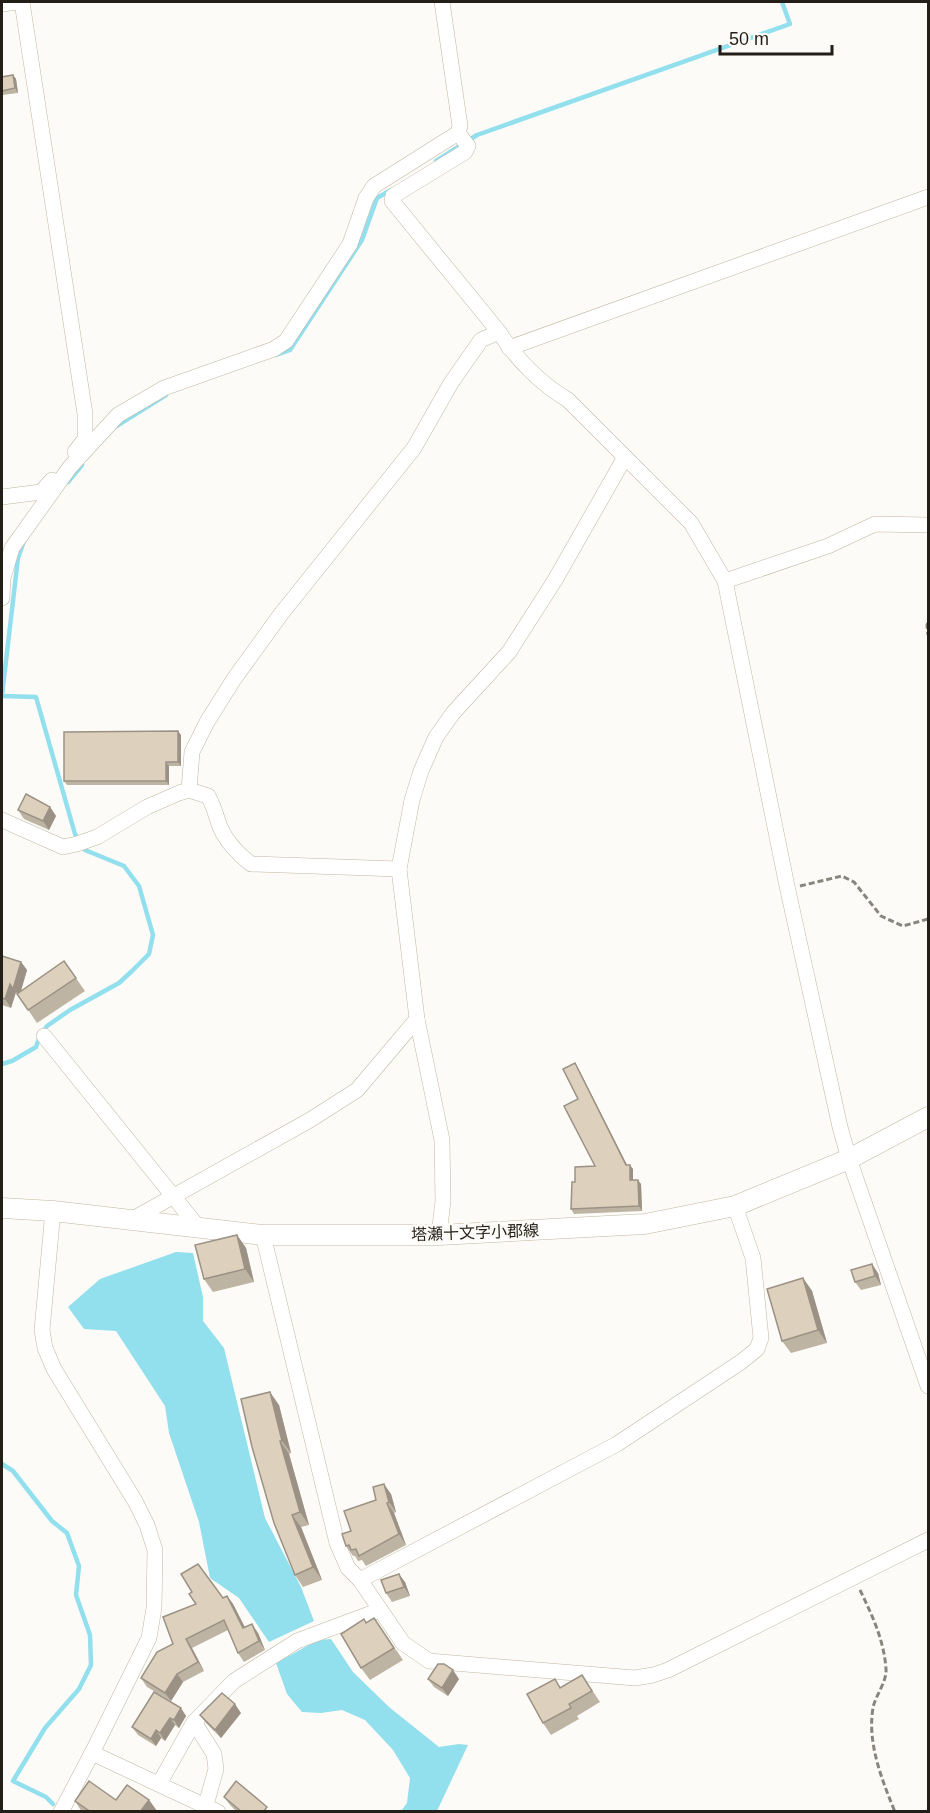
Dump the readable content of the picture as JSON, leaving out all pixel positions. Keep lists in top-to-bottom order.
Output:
{
  "streets": {
    "main road": ["塔瀬十文字小郡線"]
  },
  "scale_bar": "50 m"
}
